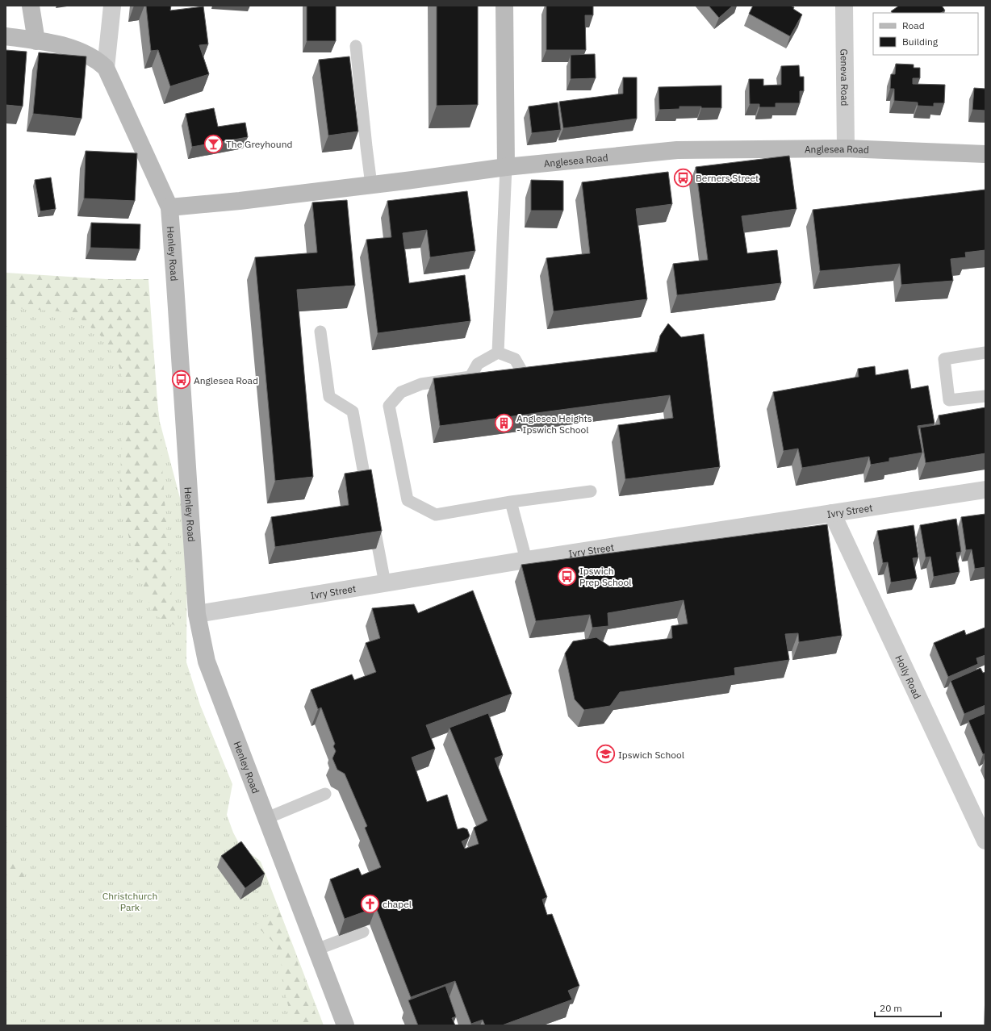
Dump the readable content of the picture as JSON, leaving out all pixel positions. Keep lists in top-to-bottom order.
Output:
{
  "streets": {
    "street": [
      "Geneva Road",
      "Anglesea Road",
      "Henley Road",
      "Ivry Street",
      "Holly Road"
    ]
  },
  "crossings": [
    ["Geneva Road", "Anglesea Road"],
    ["Anglesea Road", "Henley Road"],
    ["Henley Road", "Ivry Street"],
    ["Ivry Street", "Holly Road"]
  ],
  "parks": ["Christchurch Park"],
  "places": {
    "bar": ["The Greyhound"],
    "bus stop": ["Berners Street", "Anglesea Road", "Ipswich Prep School"],
    "building": ["Anglesea Heights - Ipswich School"],
    "school or university": ["Ipswich School"],
    "church": ["chapel"]
  },
  "legend": ["Road", "Building"],
  "scale_bar": "20 m"
}
